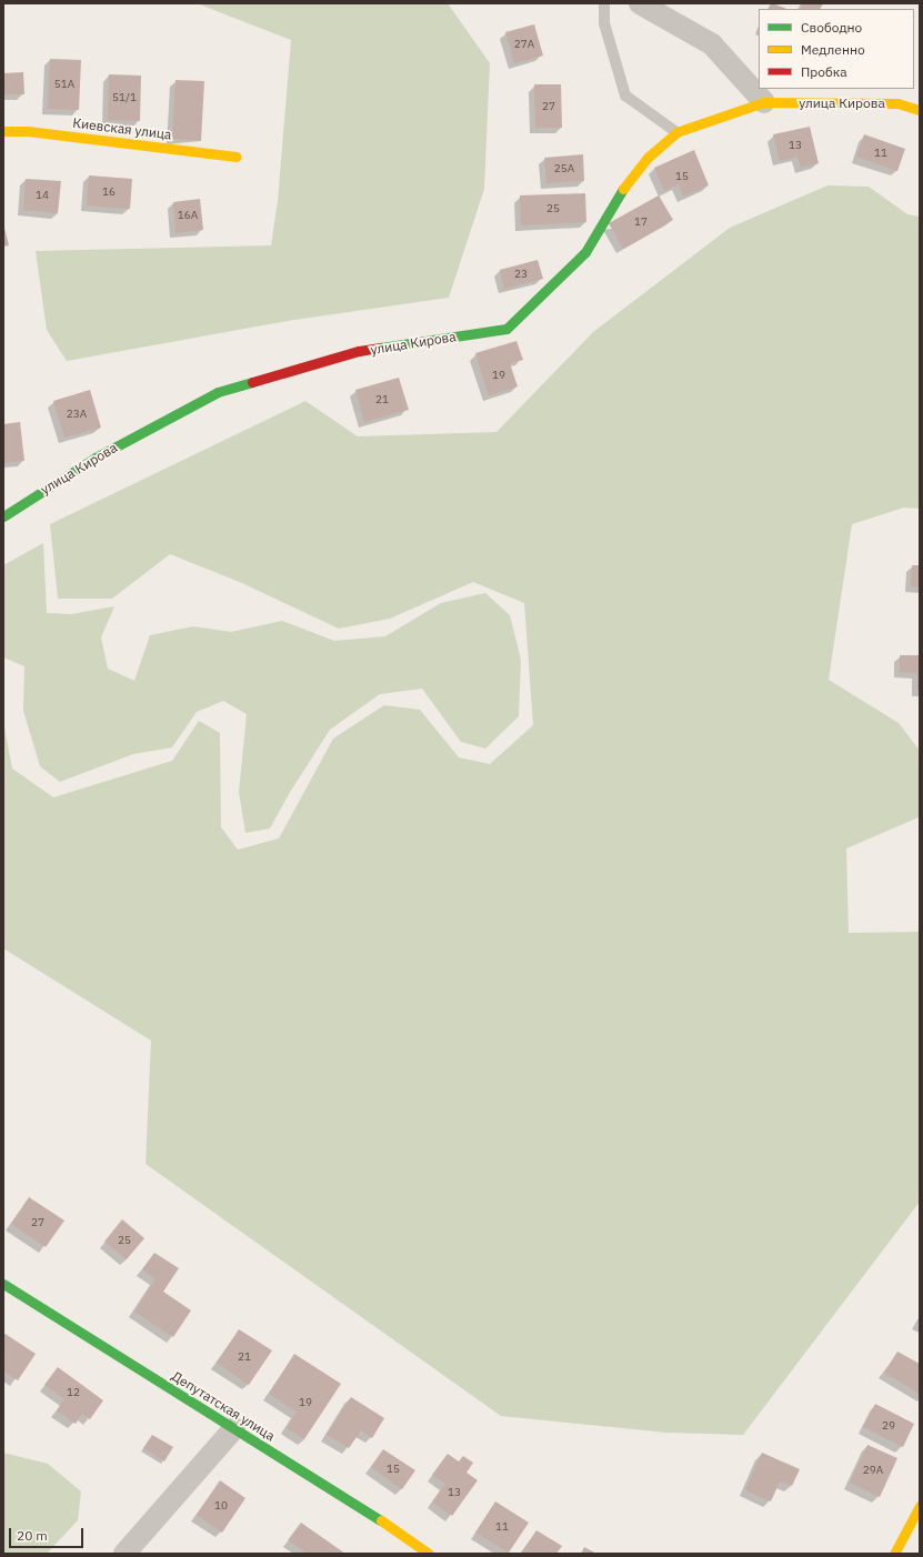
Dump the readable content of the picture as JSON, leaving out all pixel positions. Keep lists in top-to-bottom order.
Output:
{
  "streets": {
    "street": ["улица Кирова", "Киевская улица", "Депутатская улица"]
  },
  "house_numbers": [
    "27А",
    "51А",
    "51/1",
    "27",
    "13",
    "11",
    "25А",
    "15",
    "16",
    "14",
    "25",
    "16А",
    "17",
    "23",
    "19",
    "21",
    "23А",
    "27",
    "25",
    "21",
    "12",
    "19",
    "29",
    "15",
    "29А",
    "13",
    "10",
    "11"
  ],
  "legend": ["Свободно", "Медленно", "Пробка"],
  "scale_bar": "20 m"
}
